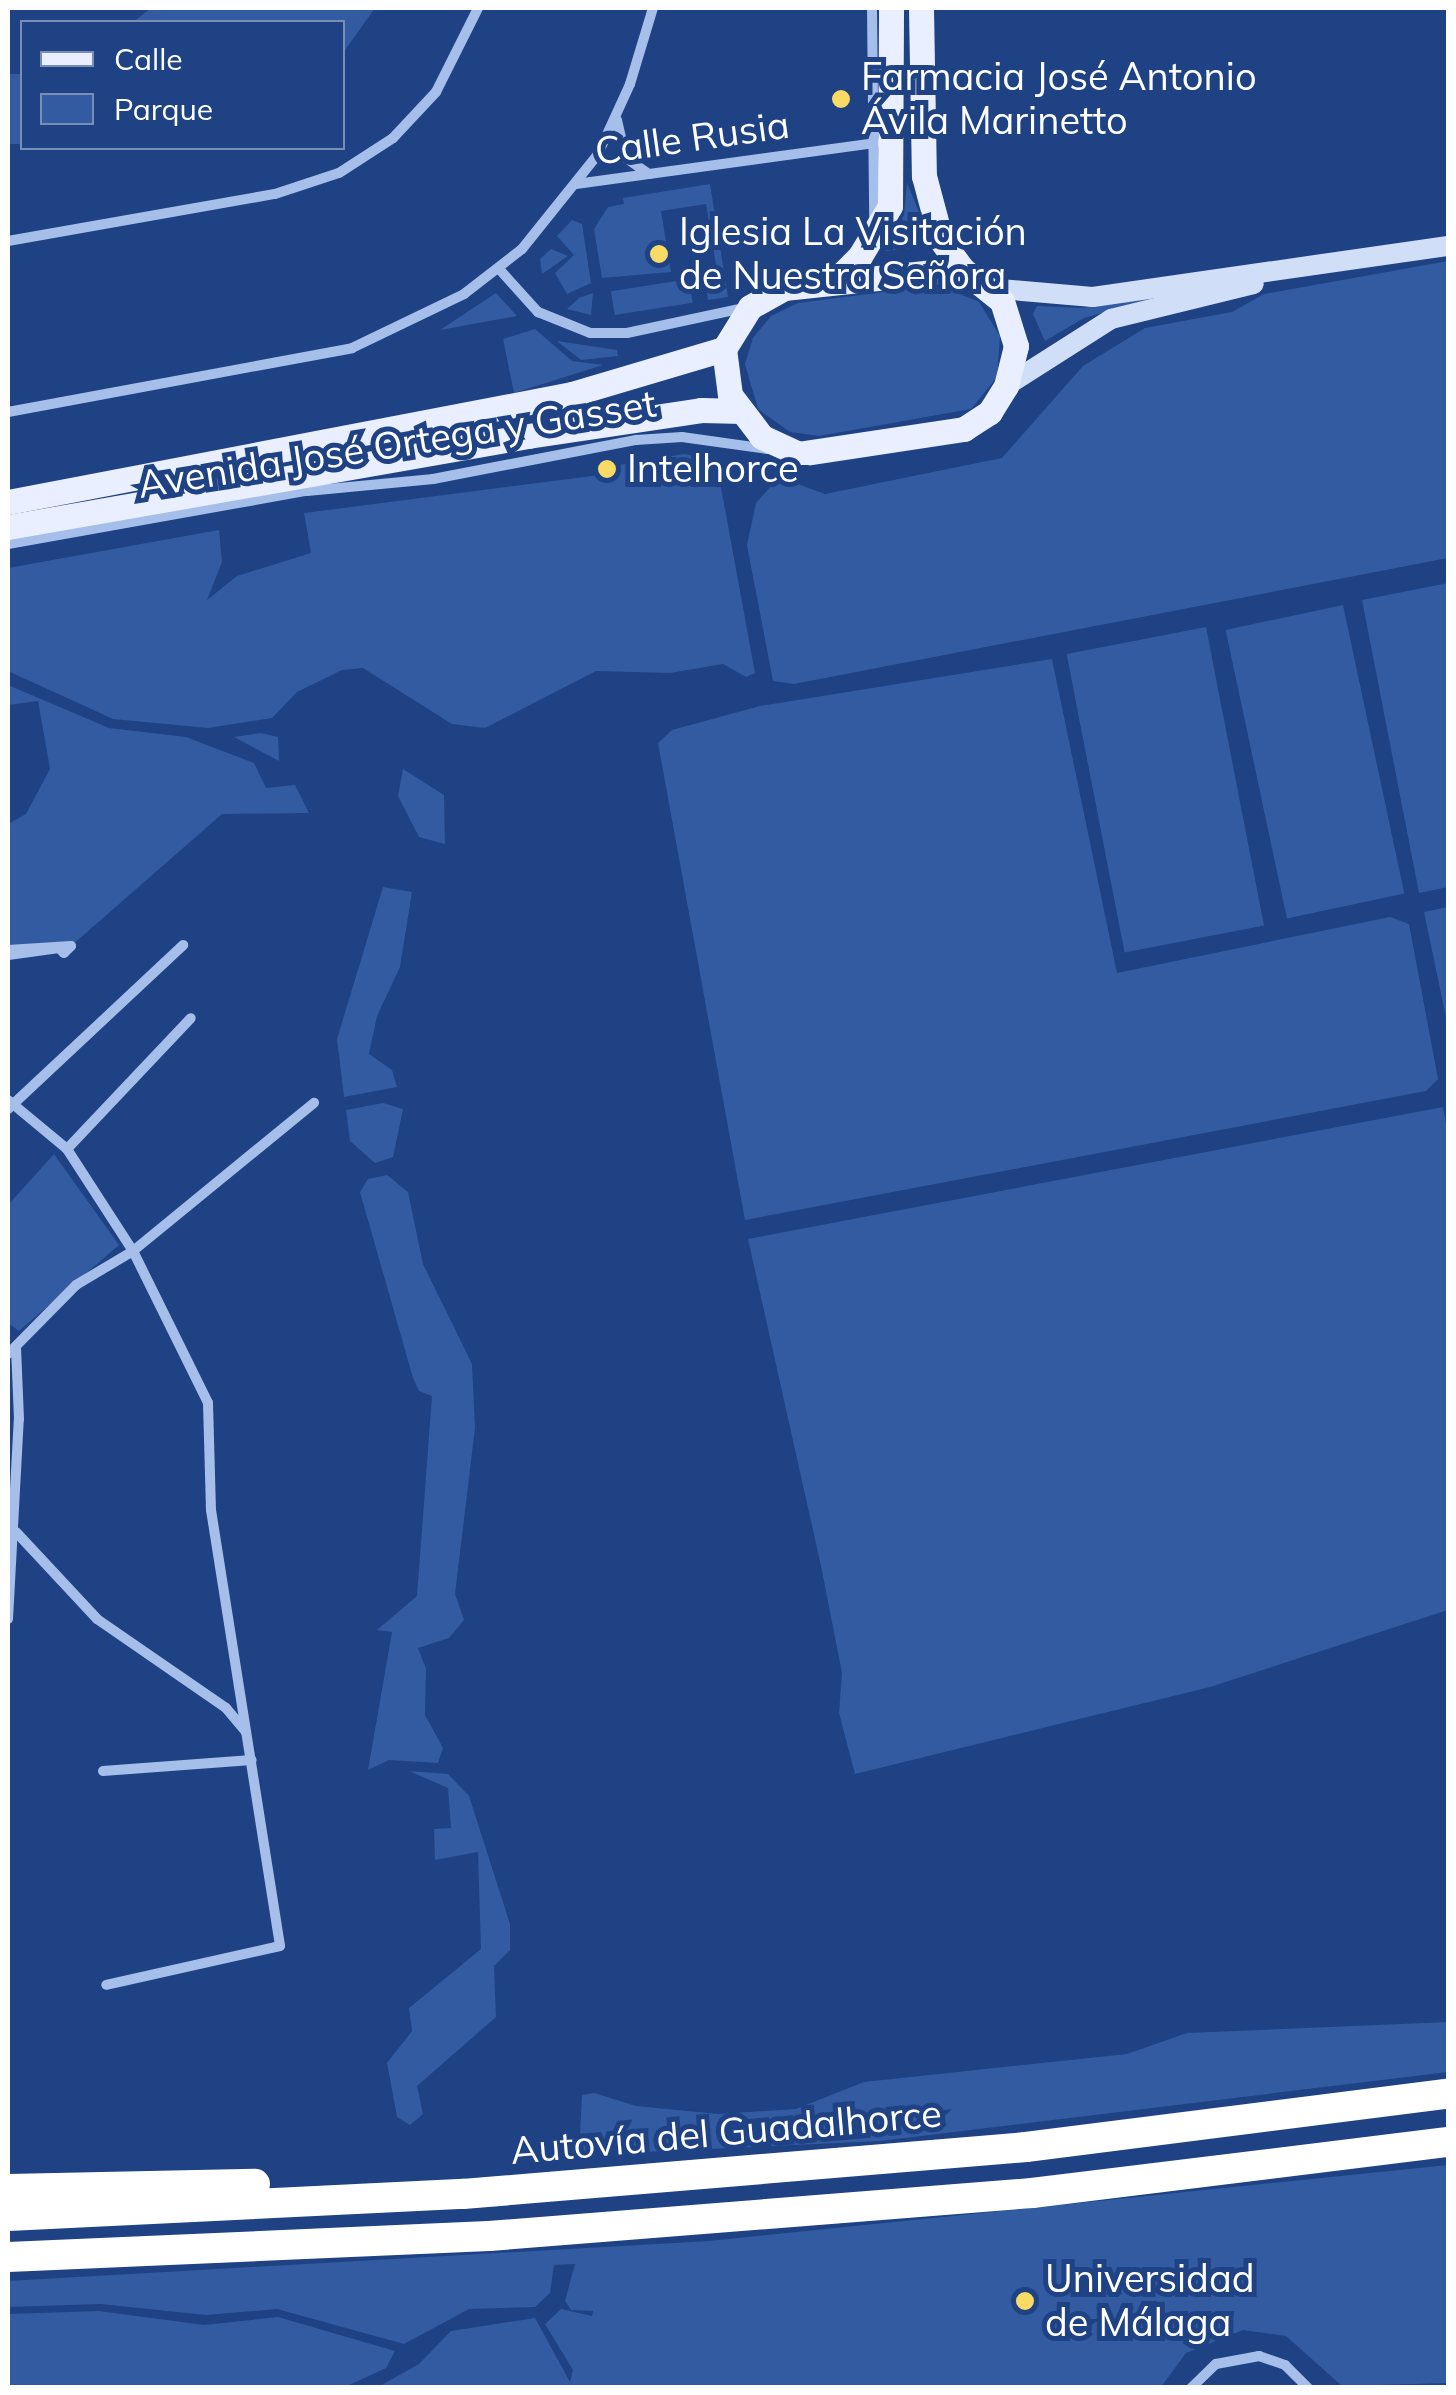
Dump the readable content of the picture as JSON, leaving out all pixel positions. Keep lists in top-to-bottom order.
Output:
{
  "streets": {
    "highway": ["Autovía del Guadalhorce"],
    "main road": ["Avenida José Ortega y Gasset"],
    "street": ["Calle Rusia"]
  },
  "places": [
    "Farmacia José Antonio Ávila Marinetto",
    "Iglesia La Visitación de Nuestra Señora",
    "Intelhorce",
    "Universidad de Málaga"
  ],
  "legend": ["Calle", "Parque"]
}
